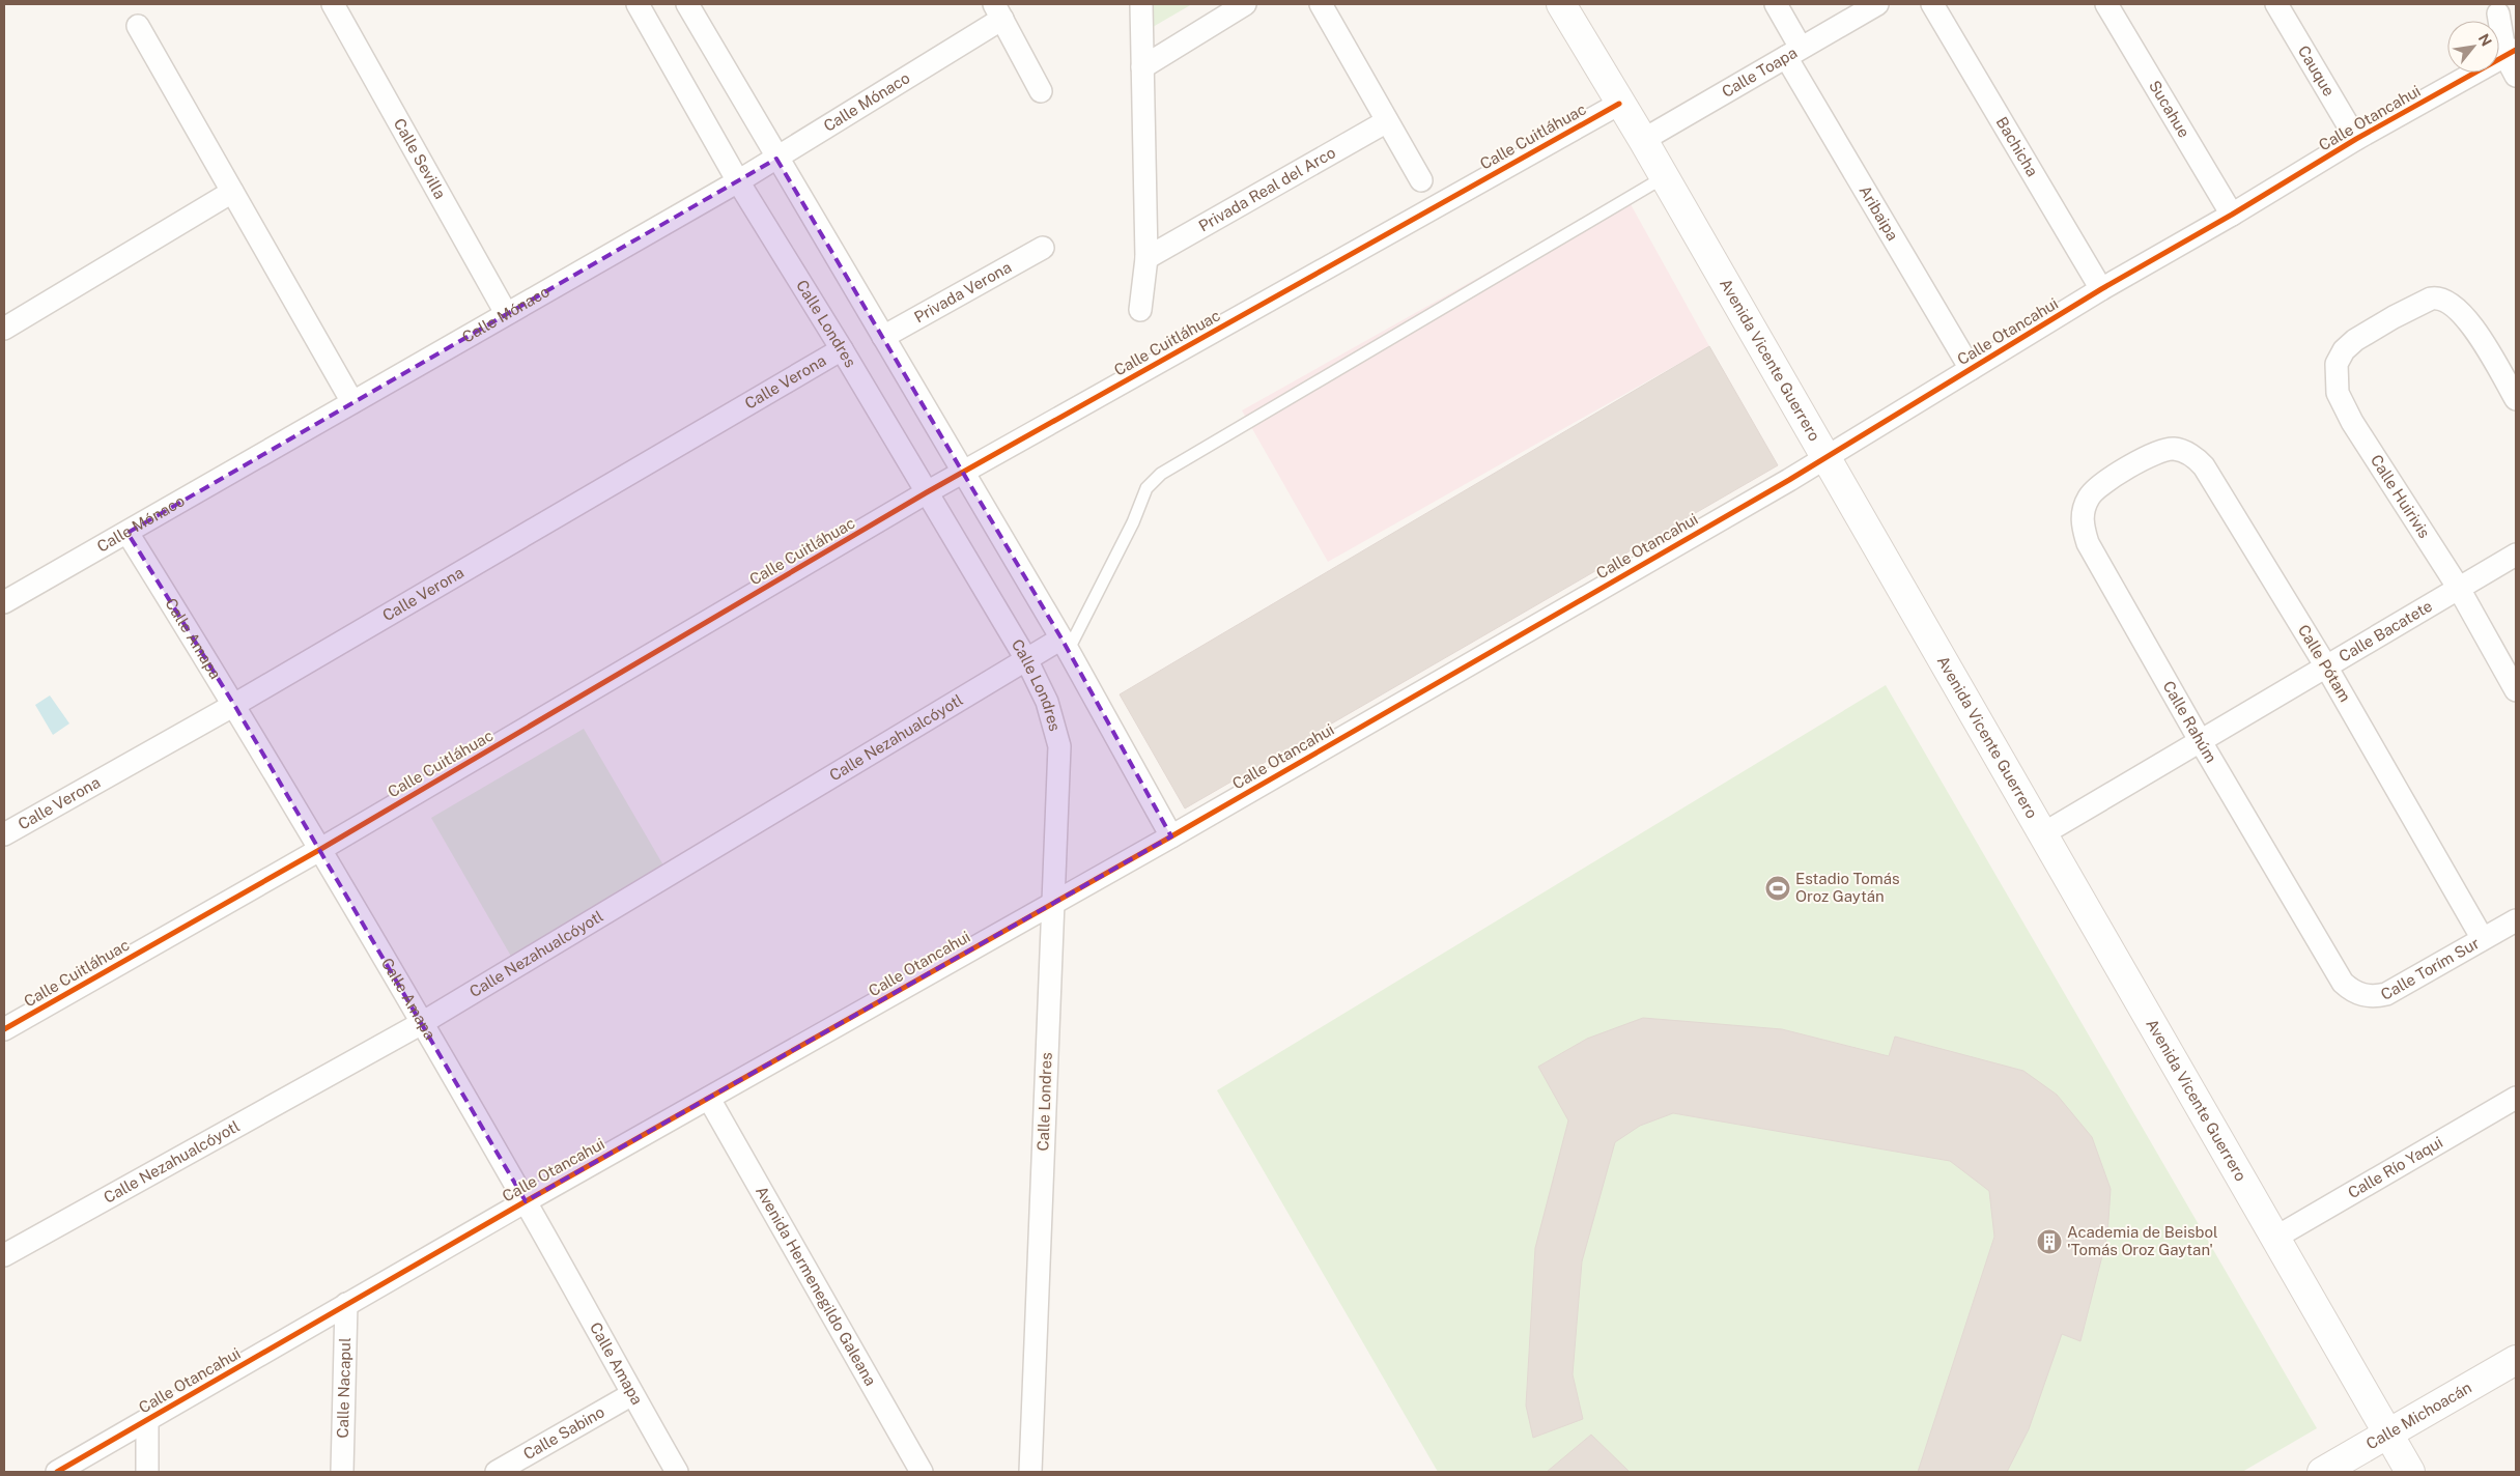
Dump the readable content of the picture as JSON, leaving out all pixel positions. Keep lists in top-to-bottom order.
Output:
{
  "streets": {
    "main road": ["Avenida Vicente Guerrero", "Calle Michoacán"],
    "street": [
      "Calle Toapa",
      "Cauque",
      "Calle Mónaco",
      "Sucahue",
      "Calle Otancahui",
      "Calle Cuitláhuac",
      "Bachicha",
      "Calle Sevilla",
      "Privada Real del Arco",
      "Aribaipa",
      "Privada Verona",
      "Calle Londres",
      "Calle Verona",
      "Calle Huirivis",
      "Calle Bacatete",
      "Calle Amapa",
      "Calle Pótam",
      "Calle Rahúm",
      "Calle Nezahualcóyotl",
      "Calle Torím Sur",
      "Calle Río Yaqui",
      "Avenida Hermenegildo Galeana",
      "Calle Nacapul",
      "Calle Sabino"
    ]
  },
  "crossings": [
    ["Calle Toapa", "Aribaipa"],
    ["Calle Toapa", "Avenida Vicente Guerrero"],
    ["Cauque", "Calle Otancahui"],
    ["Calle Mónaco", "Calle Sevilla"],
    ["Calle Mónaco", "Calle Londres"],
    ["Calle Mónaco", "Calle Amapa"],
    ["Sucahue", "Calle Otancahui"],
    ["Calle Otancahui", "Bachicha"],
    ["Calle Otancahui", "Aribaipa"],
    ["Calle Otancahui", "Calle Londres"],
    ["Calle Otancahui", "Avenida Vicente Guerrero"],
    ["Calle Otancahui", "Calle Amapa"],
    ["Calle Otancahui", "Avenida Hermenegildo Galeana"],
    ["Calle Otancahui", "Calle Nacapul"],
    ["Calle Cuitláhuac", "Calle Londres"],
    ["Calle Cuitláhuac", "Avenida Vicente Guerrero"],
    ["Calle Cuitláhuac", "Calle Amapa"],
    ["Calle Londres", "Calle Verona"],
    ["Calle Londres", "Calle Nezahualcóyotl"],
    ["Avenida Vicente Guerrero", "Calle Bacatete"],
    ["Avenida Vicente Guerrero", "Calle Río Yaqui"],
    ["Avenida Vicente Guerrero", "Calle Michoacán"],
    ["Calle Verona", "Calle Amapa"],
    ["Calle Huirivis", "Calle Bacatete"],
    ["Calle Bacatete", "Calle Pótam"],
    ["Calle Bacatete", "Calle Rahúm"],
    ["Calle Amapa", "Calle Nezahualcóyotl"],
    ["Calle Amapa", "Calle Sabino"],
    ["Calle Pótam", "Calle Rahúm"],
    ["Calle Pótam", "Calle Torím Sur"],
    ["Calle Rahúm", "Calle Torím Sur"]
  ],
  "places": {
    "sports": ["Estadio Tomás Oroz Gaytán"],
    "building": ["Academia de Beisbol 'Tomás Oroz Gaytan'"]
  },
  "north": "top right"
}
